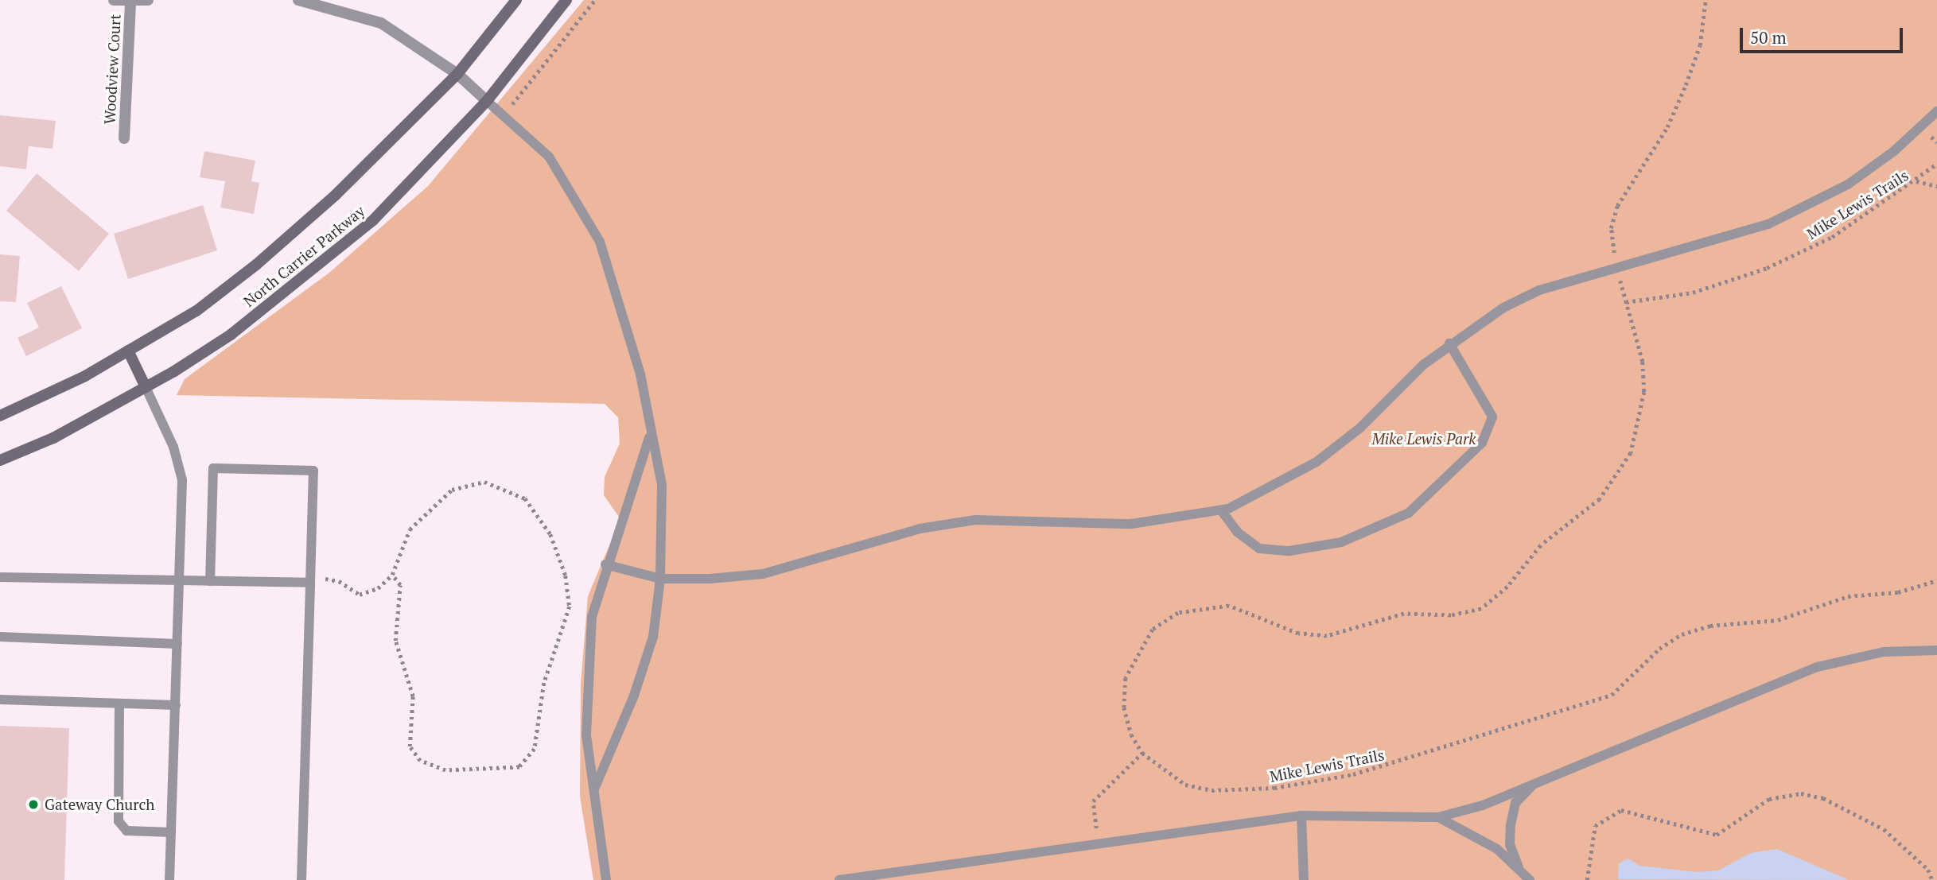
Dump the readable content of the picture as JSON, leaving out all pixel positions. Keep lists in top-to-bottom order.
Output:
{
  "streets": {
    "main road": ["North Carrier Parkway"],
    "street": ["Woodview Court"],
    "path": ["Mike Lewis Trails"]
  },
  "parks": ["Mike Lewis Park"],
  "places": ["Gateway Church"],
  "scale_bar": "50 m"
}
